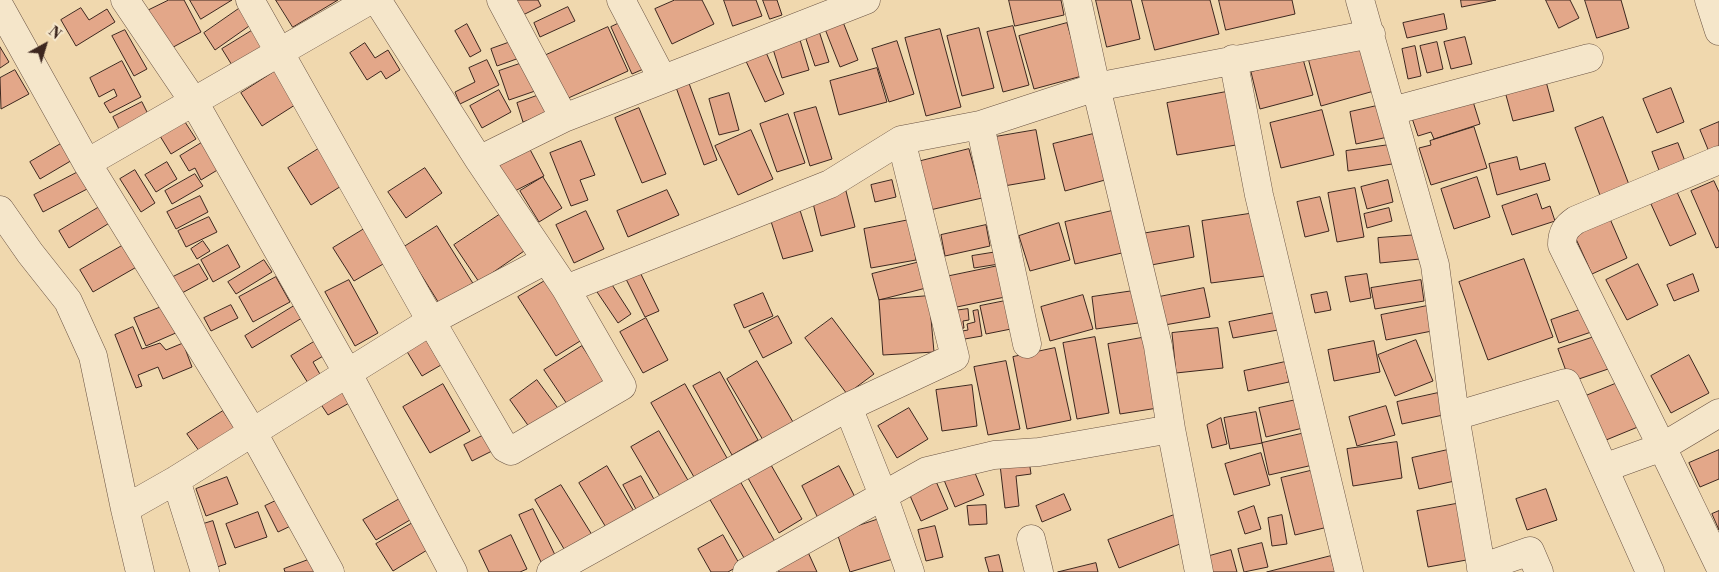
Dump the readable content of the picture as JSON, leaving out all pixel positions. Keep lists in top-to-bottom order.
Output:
{
  "north": "top right"
}
